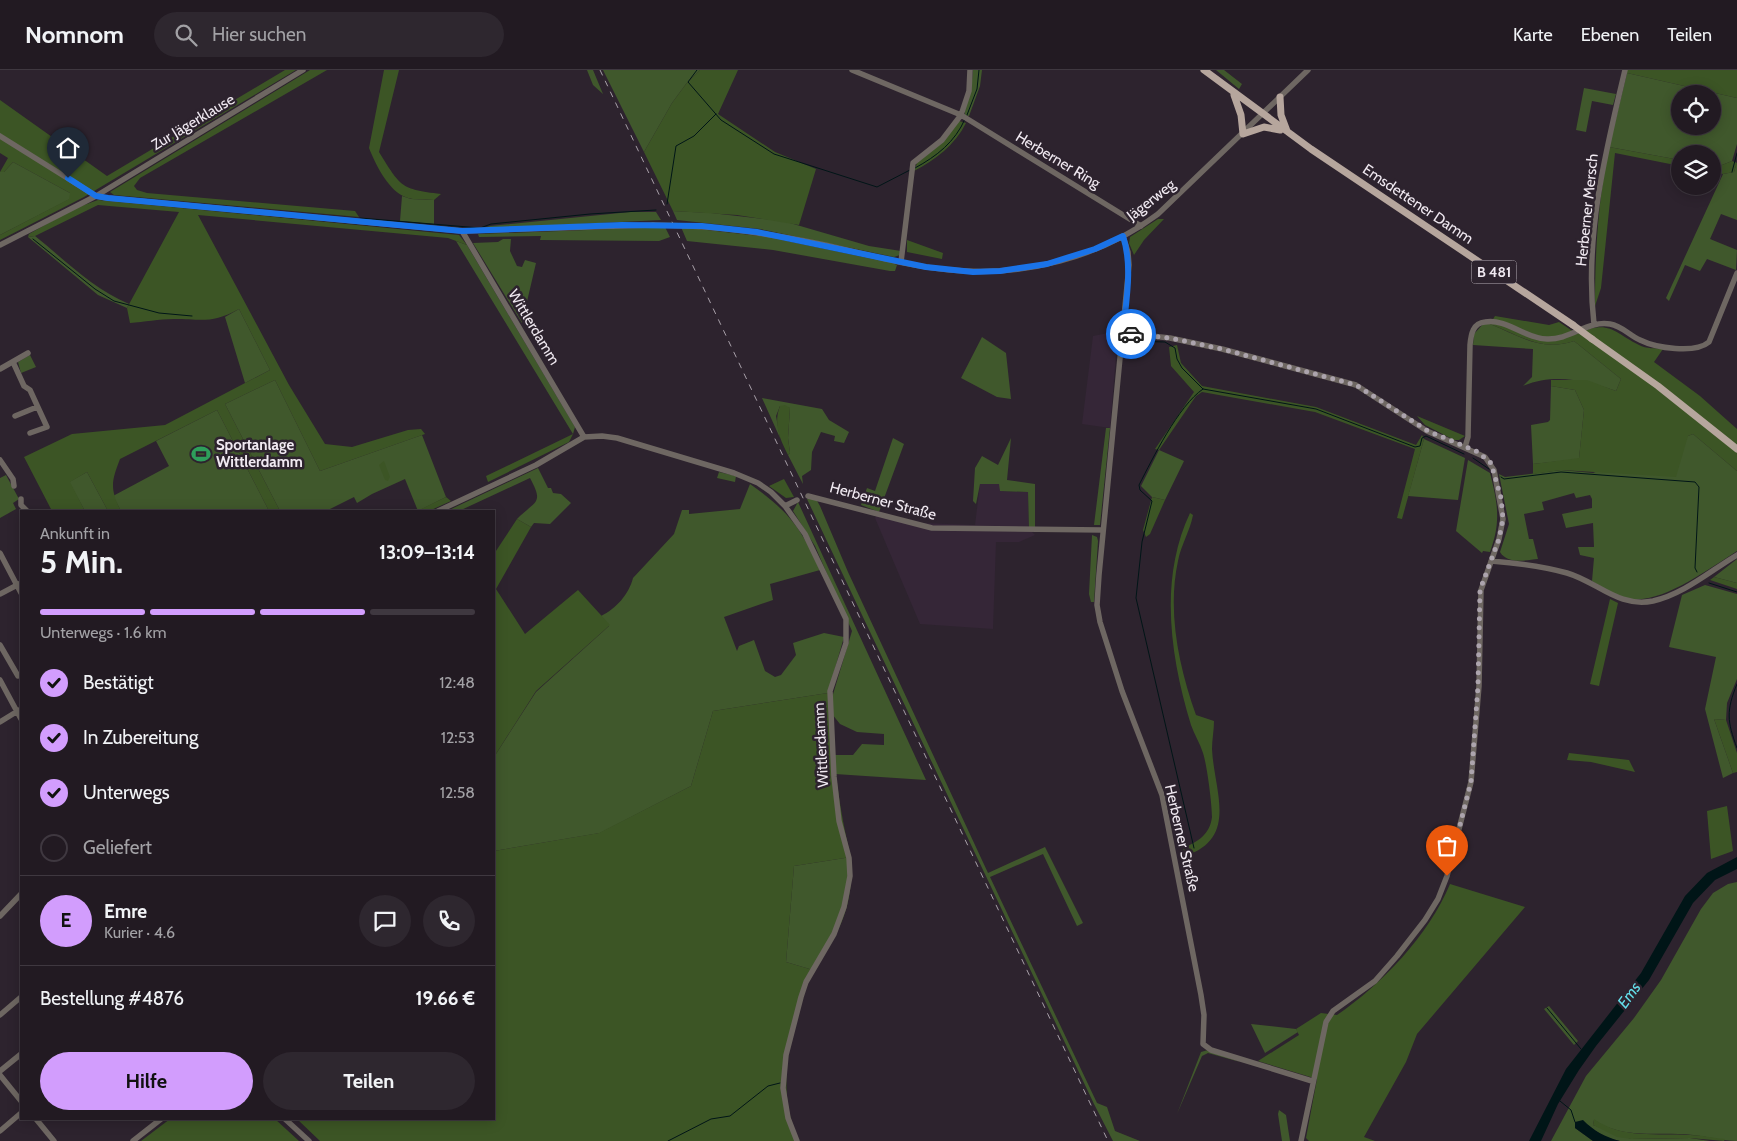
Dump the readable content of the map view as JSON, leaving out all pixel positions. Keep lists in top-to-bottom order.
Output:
{
  "streets": {
    "main road": ["Emsdettener Damm", "B 481"],
    "street": [
      "Zur Jägerklause",
      "Herberner Ring",
      "Jägerweg",
      "Herberner Mersch",
      "Wittlerdamm",
      "Herberner Straße"
    ]
  },
  "crossings": [
    ["Zur Jägerklause", "Jägerweg"],
    ["Herberner Ring", "Jägerweg"],
    ["Jägerweg", "Emsdettener Damm"],
    ["Jägerweg", "Wittlerdamm"],
    ["Jägerweg", "Herberner Straße"]
  ],
  "water": ["Ems"],
  "places": {
    "sports": ["Sportanlage Wittlerdamm"]
  },
  "page": {
    "header": "Nomnom",
    "search": "Hier suchen",
    "nav": ["Karte", "Ebenen", "Teilen"],
    "heading": ["5 Min.", "Ankunft in", "13:09–13:14"],
    "panel": [
      "Emre",
      "Kurier · 4.6",
      "Bestellung #4876",
      "19.66 €"
    ],
    "bar": "Unterwegs · 1.6 km",
    "list": [
      ["Bestätigt", "12:48"],
      ["In Zubereitung", "12:53"],
      ["Unterwegs", "12:58"],
      "Geliefert"
    ],
    "round": "E",
    "buttons": ["Hilfe", "Teilen"]
  }
}
